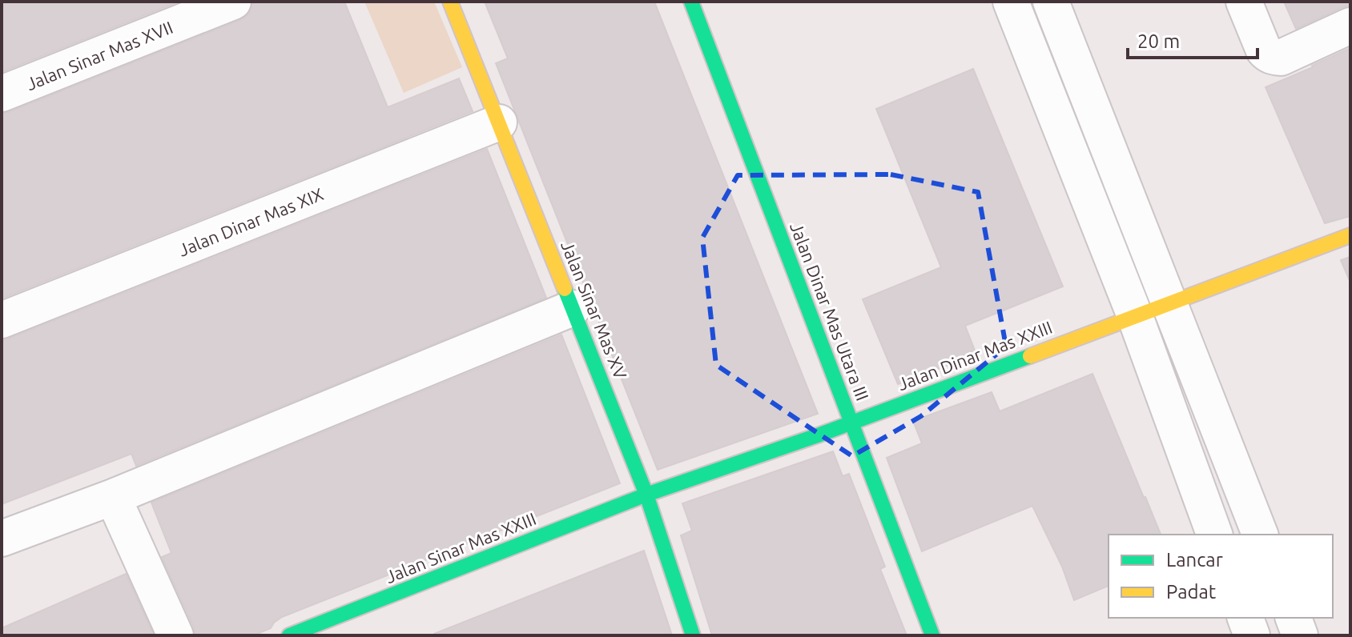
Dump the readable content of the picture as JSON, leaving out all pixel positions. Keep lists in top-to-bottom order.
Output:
{
  "streets": {
    "street": [
      "Jalan Sinar Mas XVII",
      "Jalan Dinar Mas XIX",
      "Jalan Sinar Mas XV",
      "Jalan Dinar Mas Utara III",
      "Jalan Dinar Mas XXIII",
      "Jalan Sinar Mas XXIII"
    ]
  },
  "crossings": [
    ["Jalan Dinar Mas XIX", "Jalan Sinar Mas XV"],
    ["Jalan Sinar Mas XV", "Jalan Dinar Mas XXIII"],
    ["Jalan Sinar Mas XV", "Jalan Sinar Mas XXIII"],
    ["Jalan Dinar Mas Utara III", "Jalan Dinar Mas XXIII"],
    ["Jalan Dinar Mas XXIII", "Jalan Sinar Mas XXIII"]
  ],
  "legend": ["Lancar", "Padat"],
  "scale_bar": "20 m"
}
